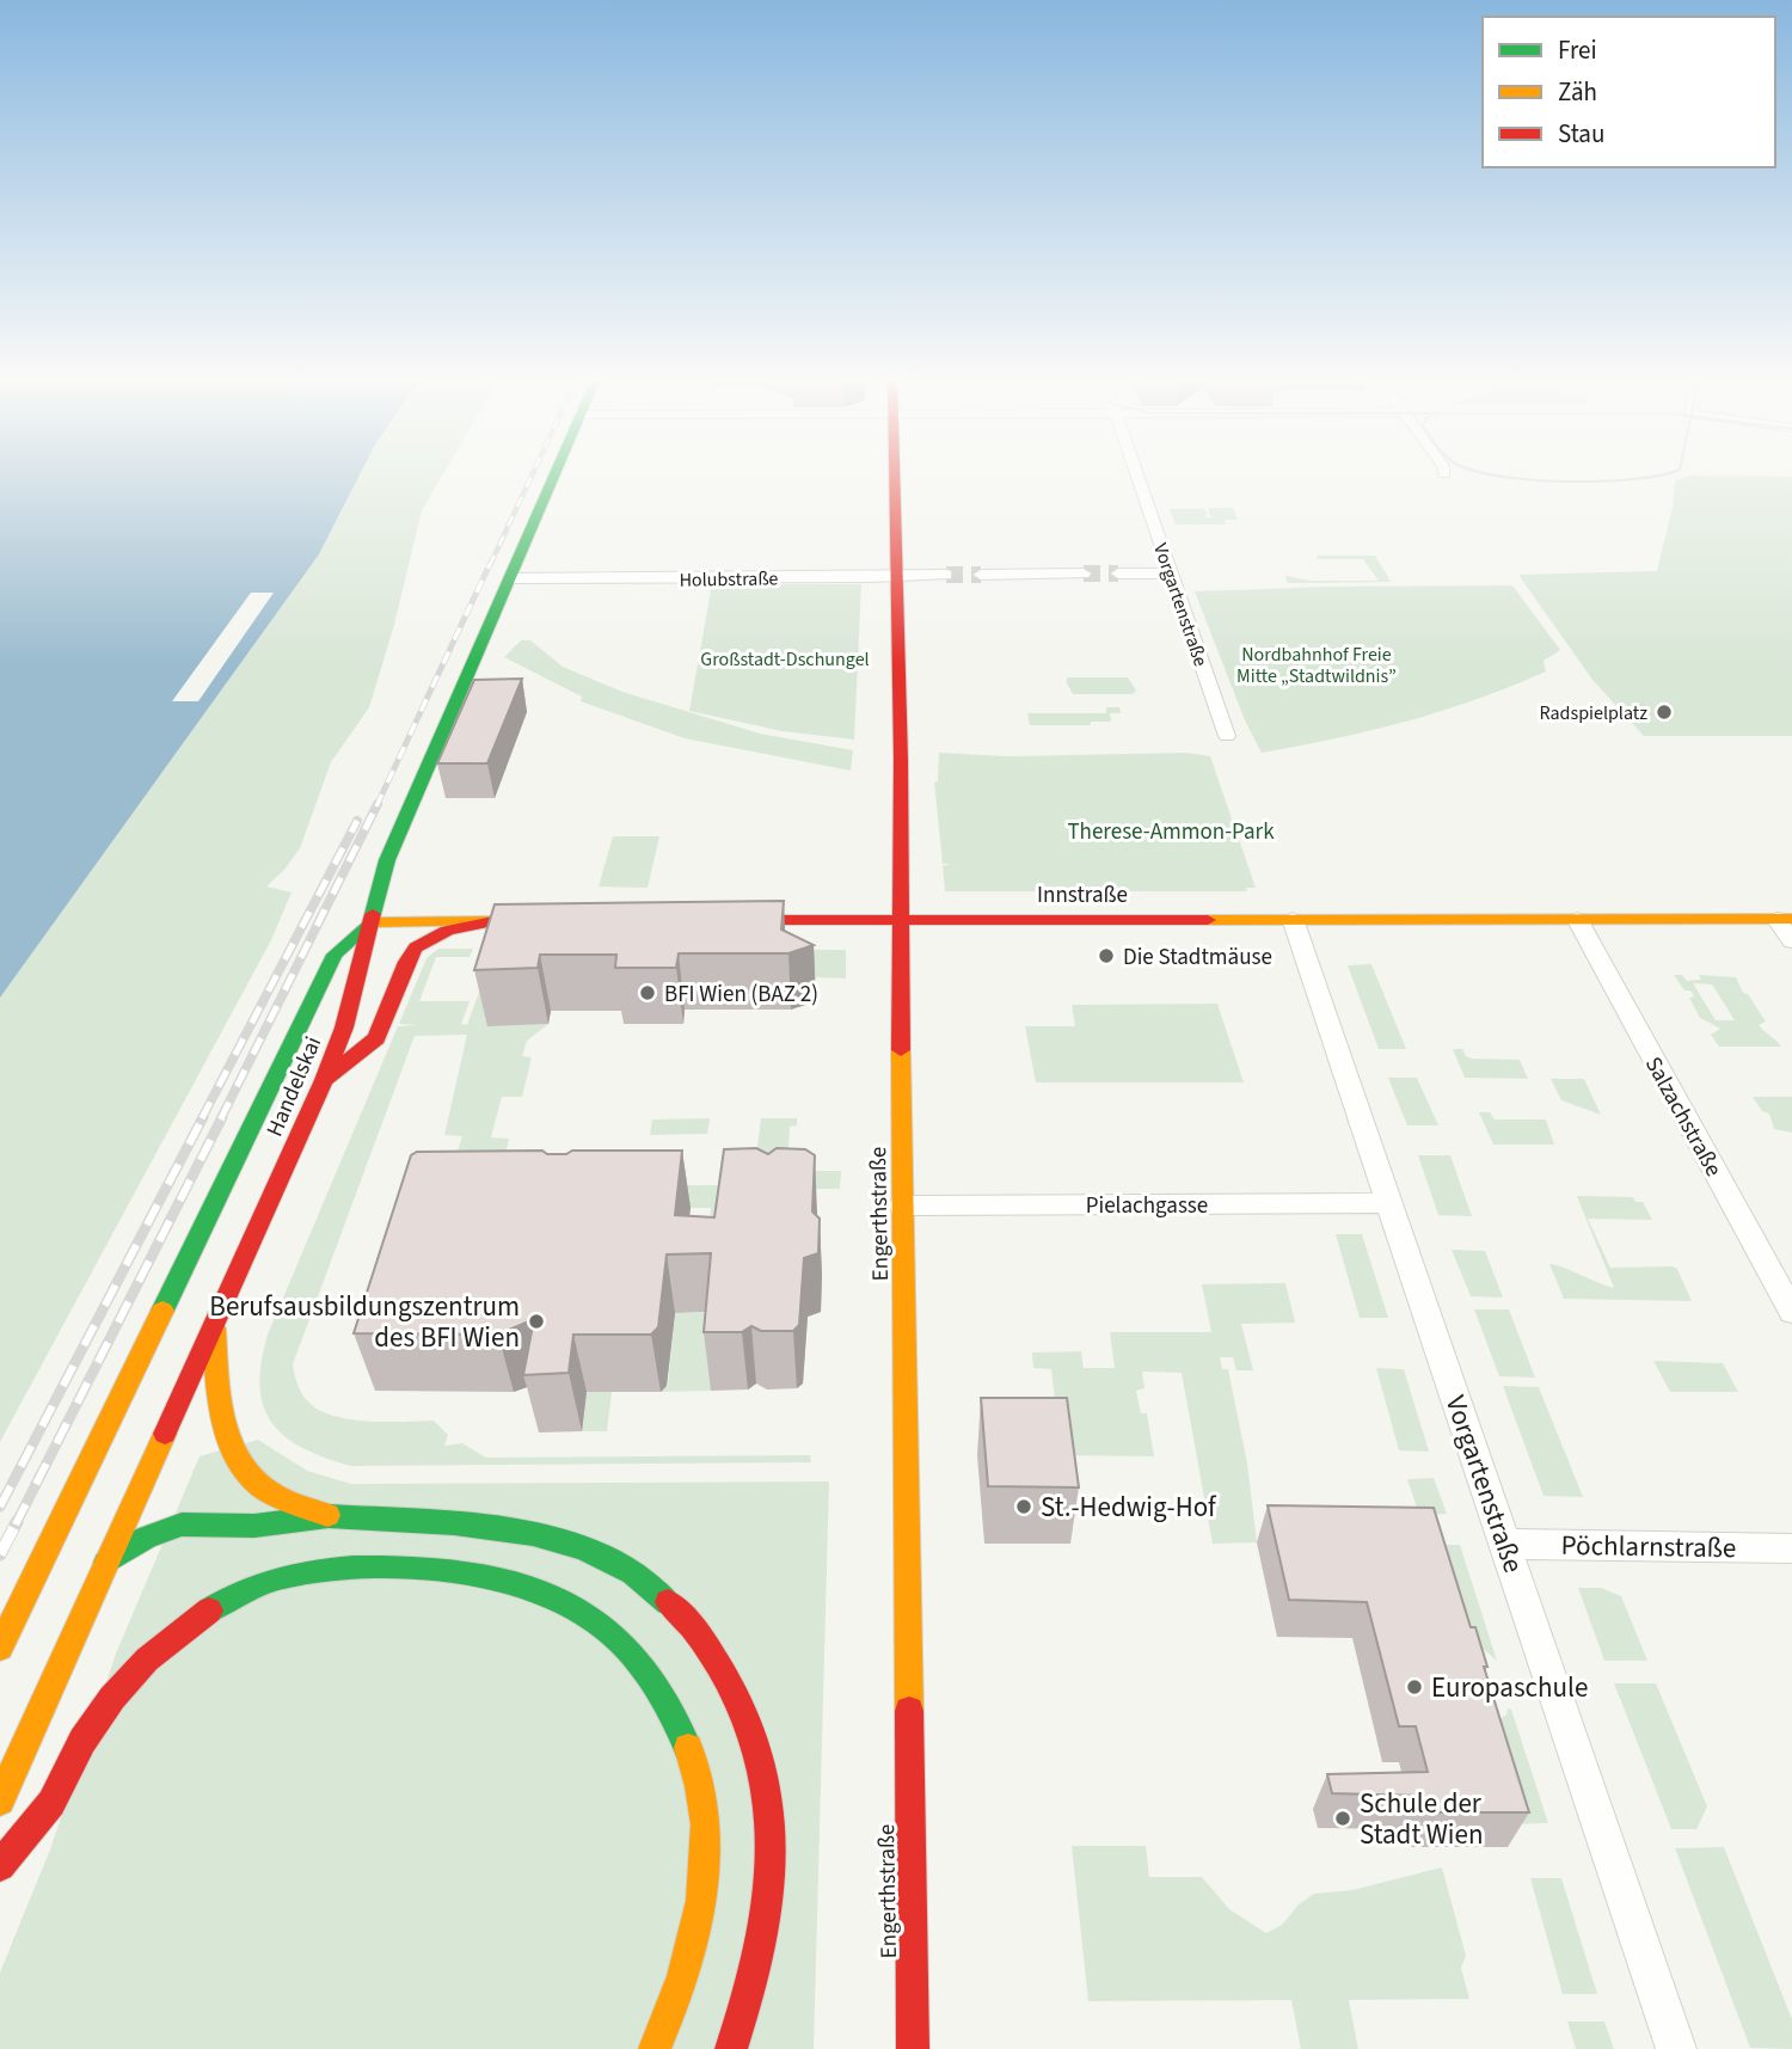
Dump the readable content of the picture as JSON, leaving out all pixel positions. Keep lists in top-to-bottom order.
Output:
{
  "streets": {
    "main road": ["Innstraße", "Handelskai", "Engerthstraße"],
    "street": [
      "Holubstraße",
      "Vorgartenstraße",
      "Salzachstraße",
      "Pielachgasse",
      "Pöchlarnstraße"
    ]
  },
  "crossings": [
    ["Holubstraße", "Handelskai"],
    ["Holubstraße", "Engerthstraße"],
    ["Vorgartenstraße", "Innstraße"],
    ["Vorgartenstraße", "Pielachgasse"],
    ["Vorgartenstraße", "Pöchlarnstraße"],
    ["Innstraße", "Salzachstraße"],
    ["Innstraße", "Engerthstraße"],
    ["Pielachgasse", "Engerthstraße"]
  ],
  "parks": ["Nordbahnhof Freie Mitte „Stadtwildnis”", "Großstadt-Dschungel", "Therese-Ammon-Park"],
  "places": [
    "Radspielplatz",
    "Die Stadtmäuse",
    "BFI Wien (BAZ 2)",
    "Berufsausbildungszentrum des BFI Wien",
    "St.-Hedwig-Hof",
    "Europaschule",
    "Schule der Stadt Wien"
  ],
  "legend": ["Frei", "Zäh", "Stau"]
}
